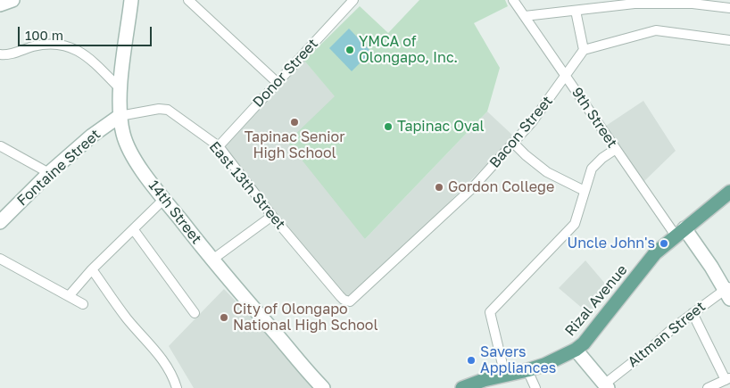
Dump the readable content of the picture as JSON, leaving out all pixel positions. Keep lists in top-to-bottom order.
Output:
{
  "streets": {
    "main road": [
      "9th Street",
      "Fontaine Street",
      "14th Street",
      "Rizal Avenue"
    ],
    "street": [
      "Donor Street",
      "Bacon Street",
      "East 13th Street",
      "Altman Street"
    ]
  },
  "crossings": [
    ["Donor Street", "East 13th Street"],
    ["9th Street", "Bacon Street"],
    ["9th Street", "Rizal Avenue"],
    ["9th Street", "Altman Street"],
    ["Bacon Street", "East 13th Street"],
    ["Fontaine Street", "East 13th Street"],
    ["Fontaine Street", "14th Street"],
    ["East 13th Street", "14th Street"]
  ],
  "places": [
    "YMCA of Olongapo, Inc.",
    "Tapinac Senior High School",
    "Tapinac Oval",
    "Gordon College",
    "Uncle John's",
    "City of Olongapo National High School",
    "Savers Appliances"
  ],
  "scale_bar": "100 m"
}
